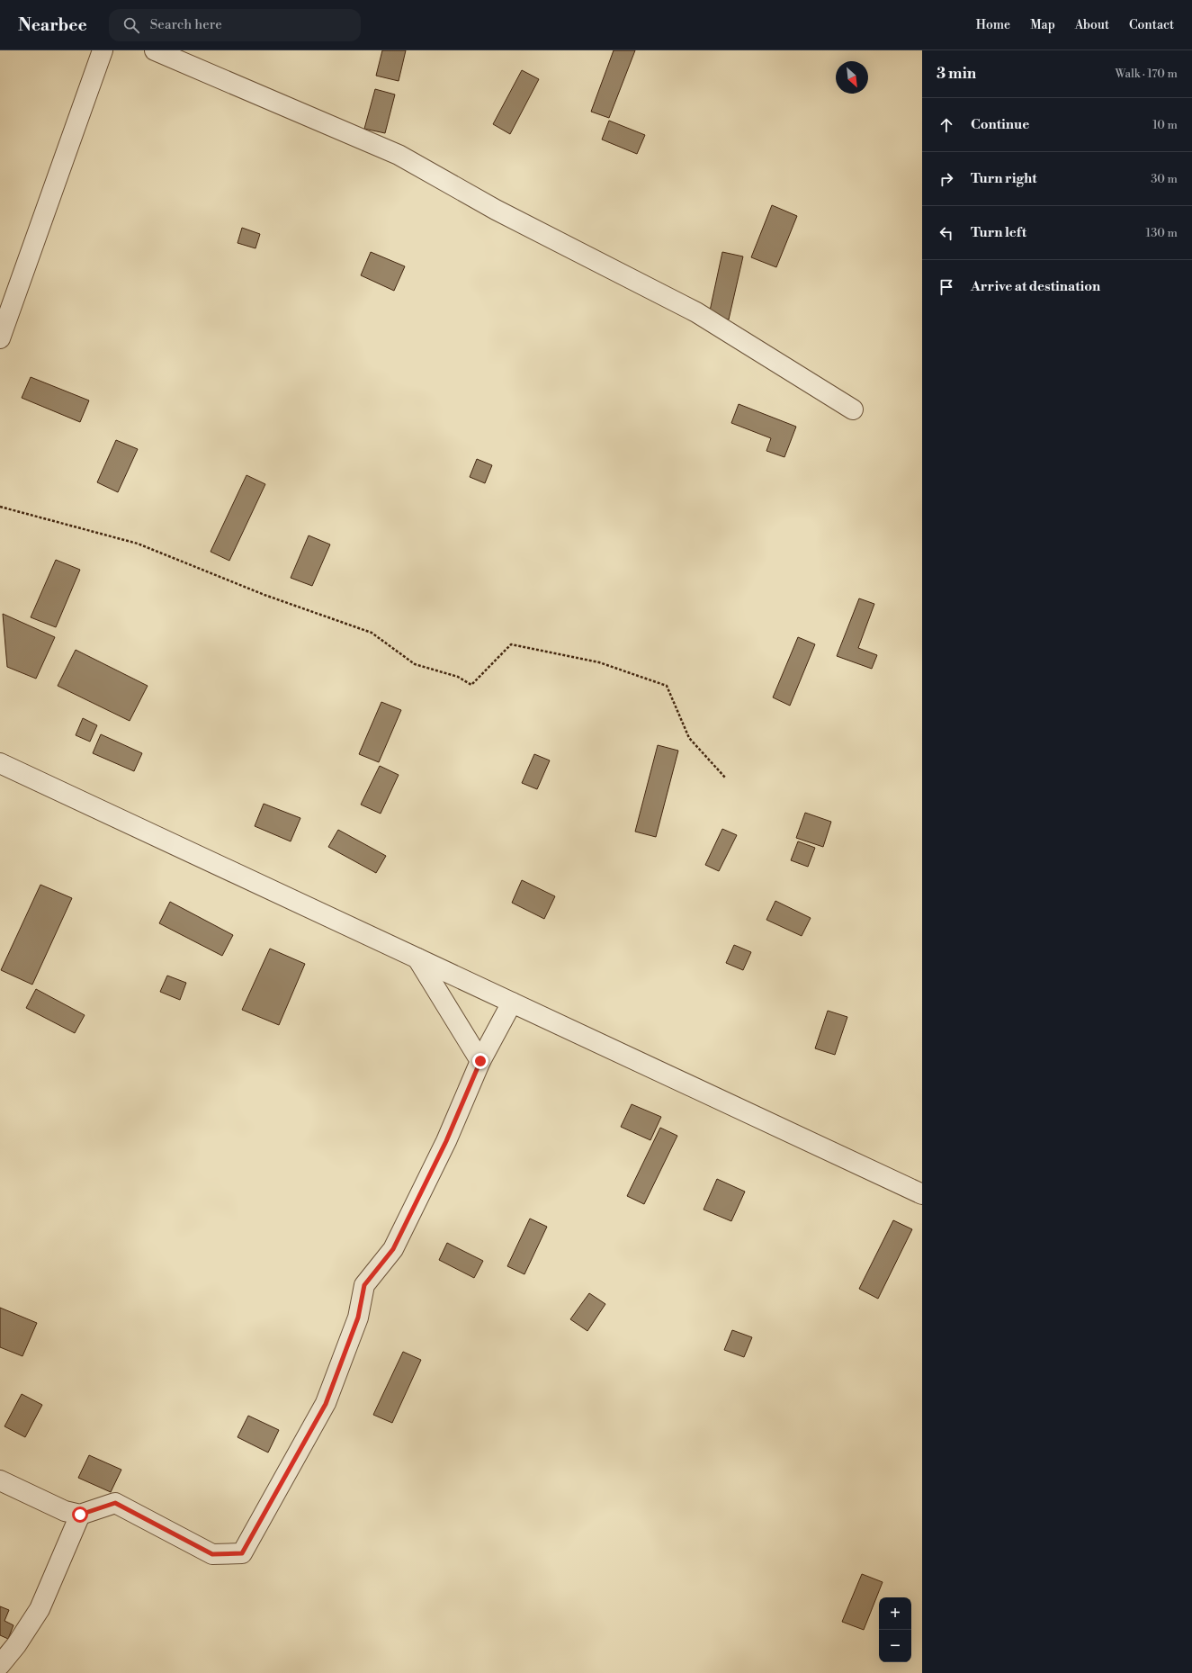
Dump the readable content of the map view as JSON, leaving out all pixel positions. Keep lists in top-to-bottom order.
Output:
{
  "north": "bottom right",
  "page": {
    "header": "Nearbee",
    "search": "Search here",
    "nav": [
      "Home",
      "Map",
      "About",
      "Contact"
    ],
    "heading": ["3 min", "Walk · 170 m"],
    "list": [
      ["Continue", "10 m"],
      ["Turn right", "30 m"],
      ["Turn left", "130 m"],
      "Arrive at destination"
    ],
    "map_buttons": ["+", "−"]
  }
}
